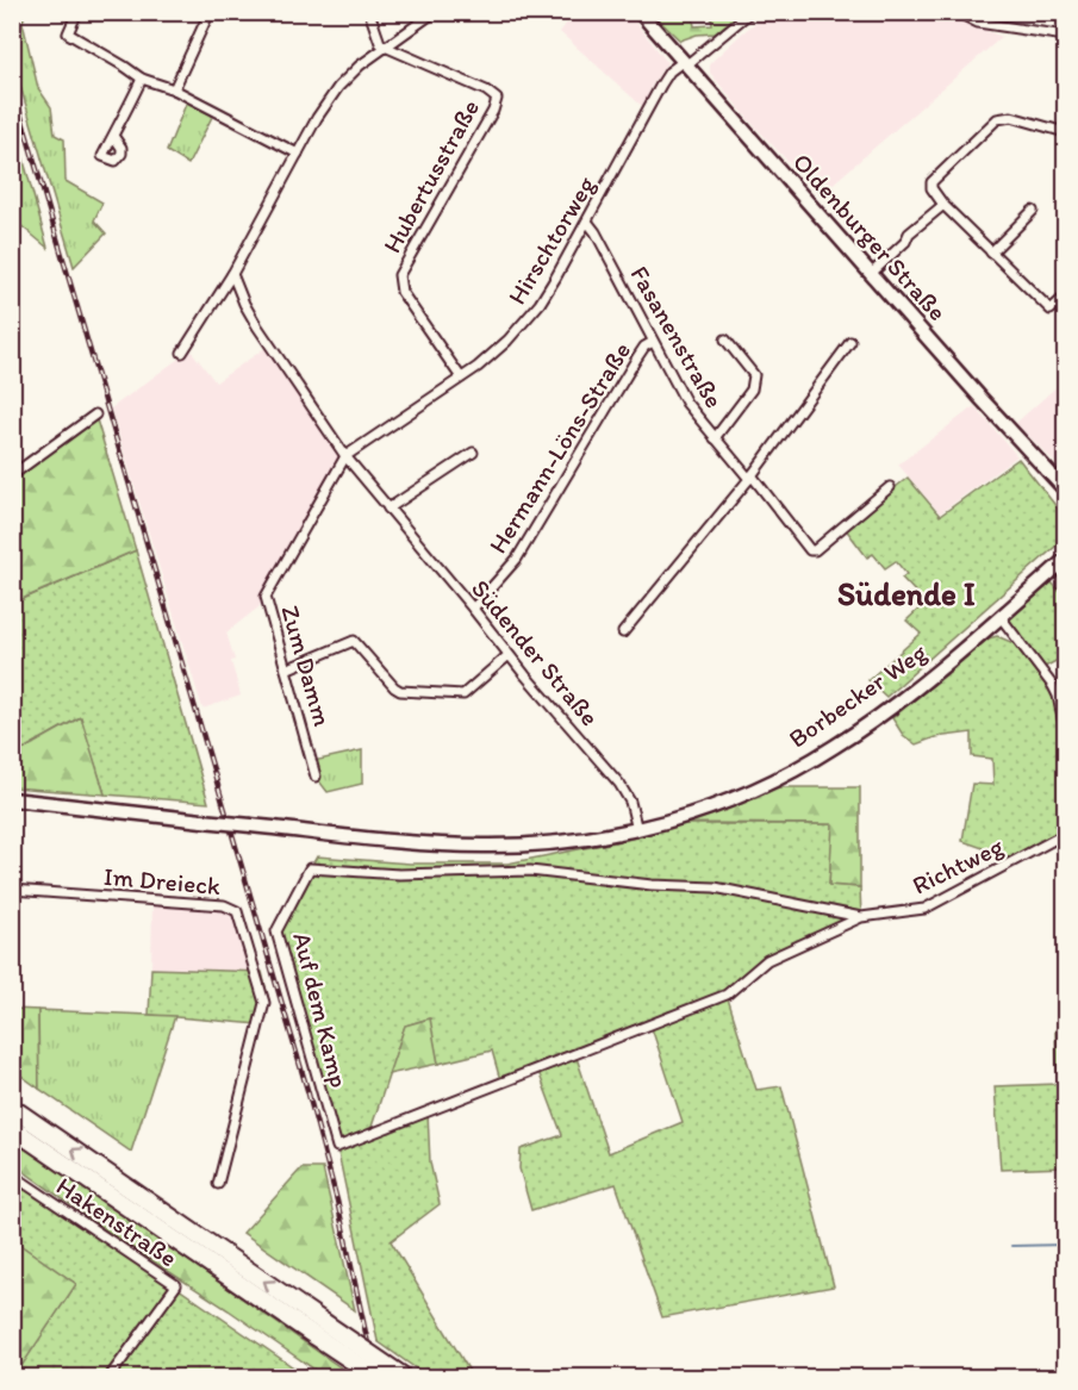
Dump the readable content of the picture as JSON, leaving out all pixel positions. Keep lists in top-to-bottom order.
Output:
{
  "streets": {
    "street": [
      "Hubertusstraße",
      "Oldenburger Straße",
      "Hirschtorweg",
      "Fasanenstraße",
      "Hermann-Löns-Straße",
      "Südender Straße",
      "Zum Damm",
      "Borbecker Weg",
      "Richtweg",
      "Im Dreieck",
      "Auf dem Kamp",
      "Hakenstraße"
    ]
  },
  "crossings": [
    ["Hubertusstraße", "Hirschtorweg"],
    ["Oldenburger Straße", "Hirschtorweg"],
    ["Hirschtorweg", "Fasanenstraße"],
    ["Hirschtorweg", "Südender Straße"],
    ["Hirschtorweg", "Zum Damm"],
    ["Fasanenstraße", "Hermann-Löns-Straße"],
    ["Hermann-Löns-Straße", "Südender Straße"],
    ["Südender Straße", "Zum Damm"],
    ["Südender Straße", "Borbecker Weg"],
    ["Richtweg", "Auf dem Kamp"]
  ],
  "districts": ["Südende I"]
}
